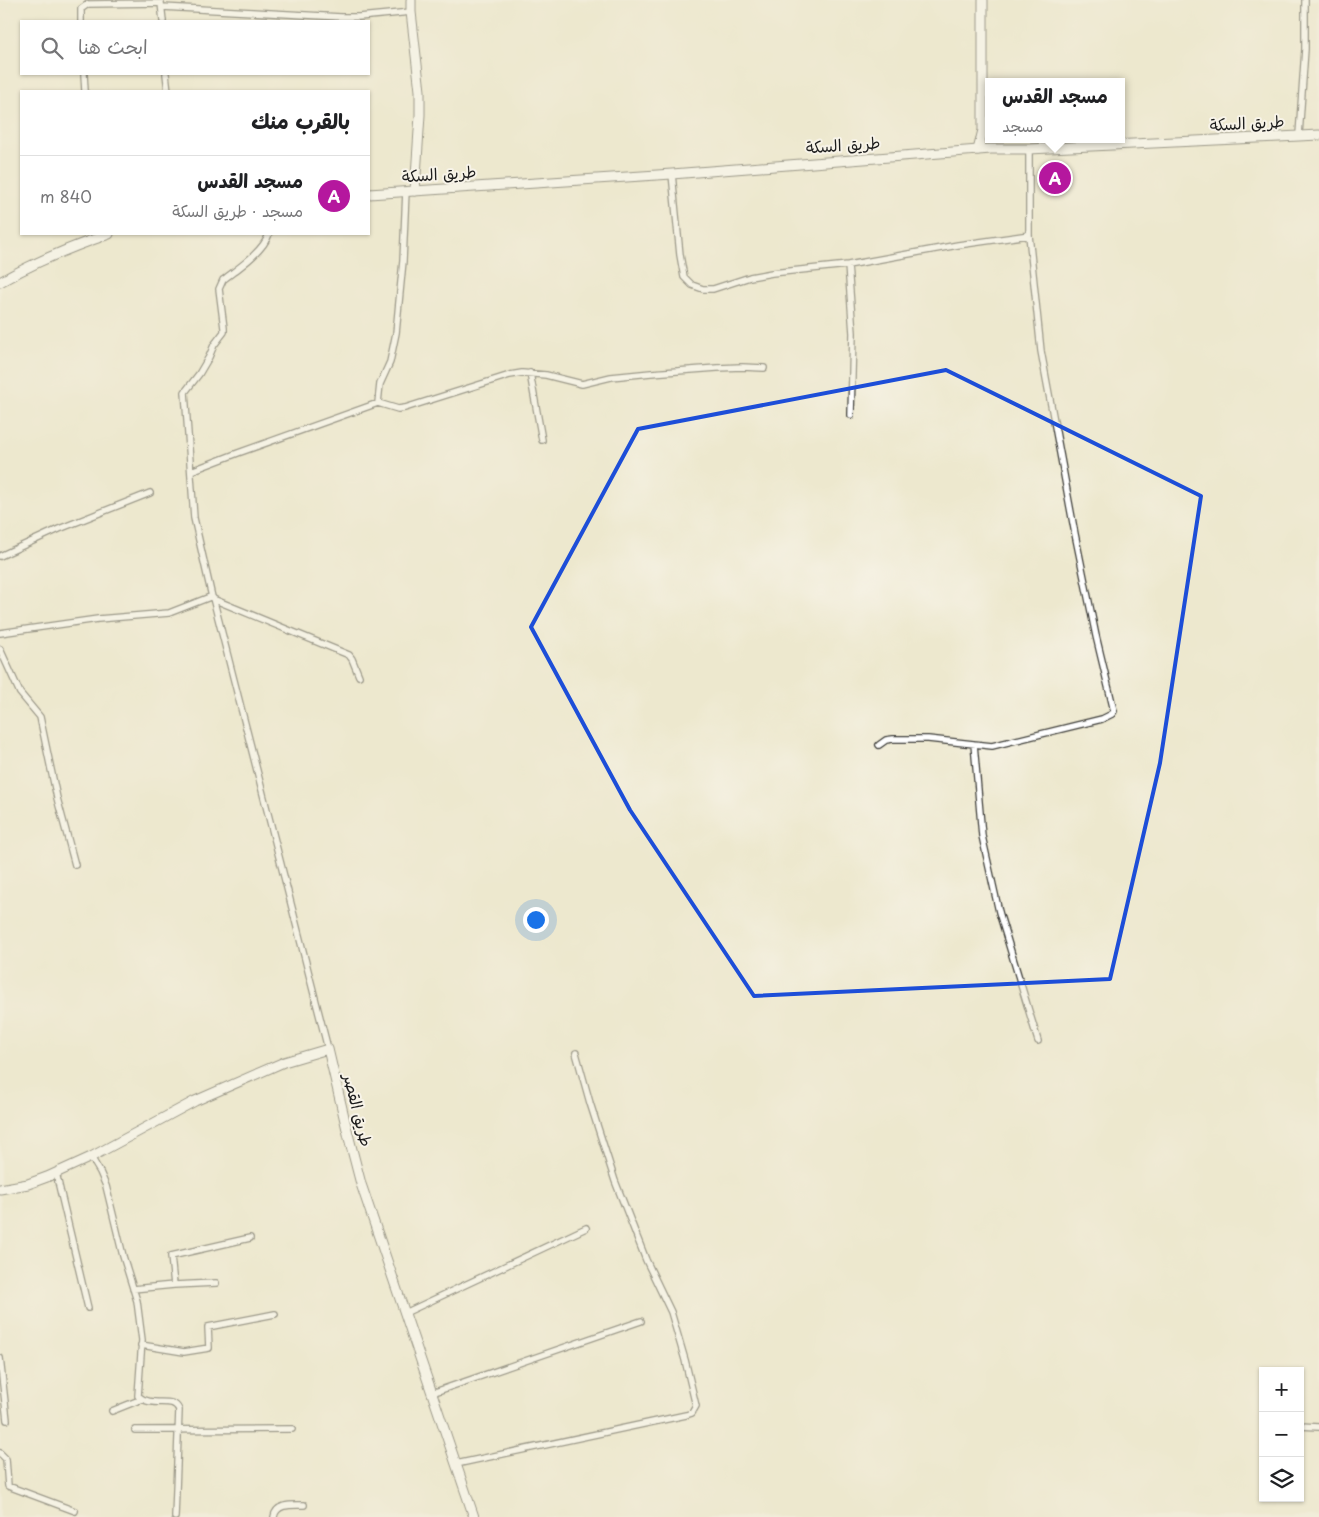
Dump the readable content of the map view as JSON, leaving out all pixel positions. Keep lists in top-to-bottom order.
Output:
{
  "streets": {
    "street": ["طريق السكة", "طريق القصر"]
  },
  "page": {
    "search": "ابحث هنا",
    "popup": ["مسجد القدس", "مسجد"],
    "heading": "بالقرب منك",
    "list": [
      {
        "mark": "A",
        "name": "مسجد القدس",
        "note": "مسجد · طريق السكة",
        "value": "840 m"
      }
    ],
    "pins": "A",
    "map_buttons": ["+", "−"]
  }
}
